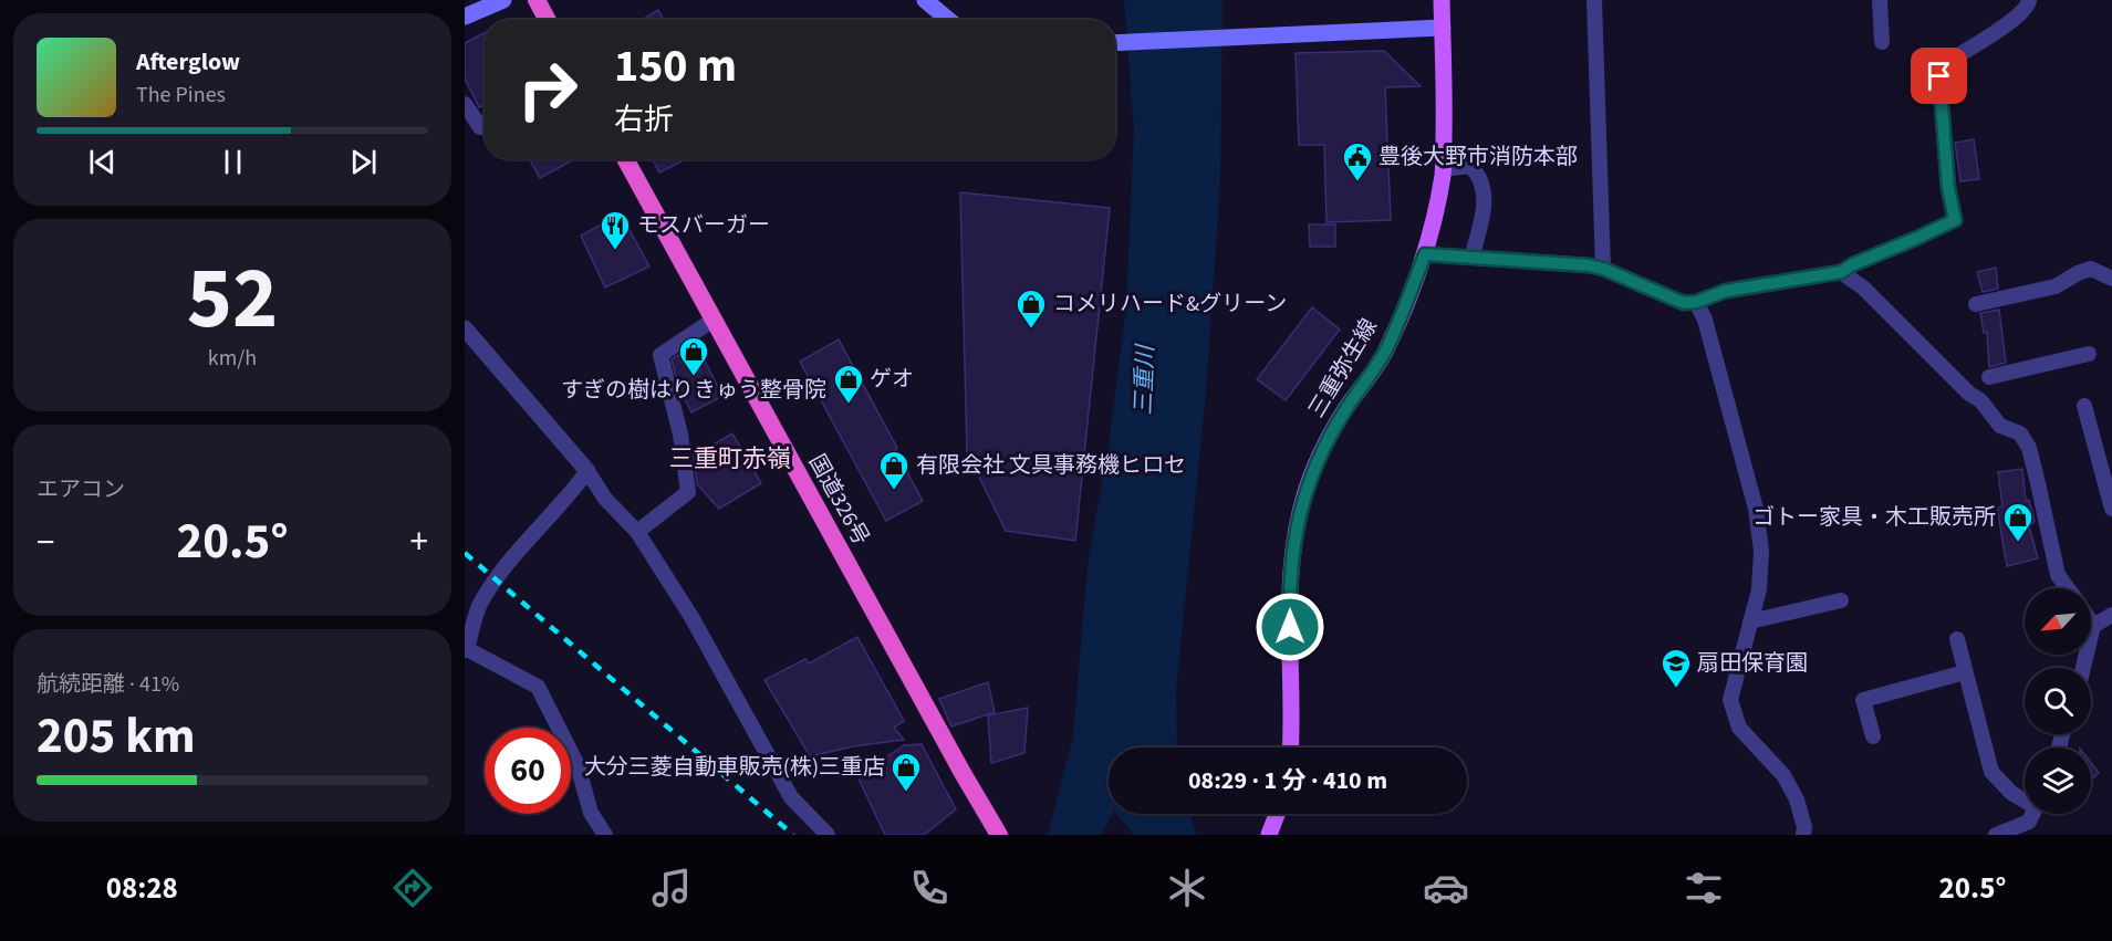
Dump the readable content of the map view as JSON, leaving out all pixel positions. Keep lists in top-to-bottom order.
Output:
{
  "streets": {
    "highway": ["国道326号"],
    "main road": ["三重弥生線"]
  },
  "districts": ["三重町赤嶺"],
  "water": ["三重川"],
  "places": {
    "public building": ["豊後大野市消防本部"],
    "restaurant": ["モスバーガー"],
    "shop": [
      "コメリハード&グリーン",
      "すぎの樹はりきゅう整骨院",
      "ゲオ",
      "有限会社 文具事務機ヒロセ",
      "ゴトー家具・木工販売所",
      "大分三菱自動車販売(株)三重店"
    ],
    "school or university": ["扇田保育園"]
  },
  "north": "bottom left",
  "page": {
    "turn": ["150 m", "右折"],
    "song": ["Afterglow", "The Pines"],
    "tile": [
      ["52", "km/h"],
      "エアコン",
      ["航続距離 · 41%", "205 km"]
    ],
    "heat": ["−", "20.5°", "+"],
    "limit": "60",
    "trip": "08:29 · 1 分 · 410 m",
    "tabs": ["08:28", "20.5°"]
  }
}
